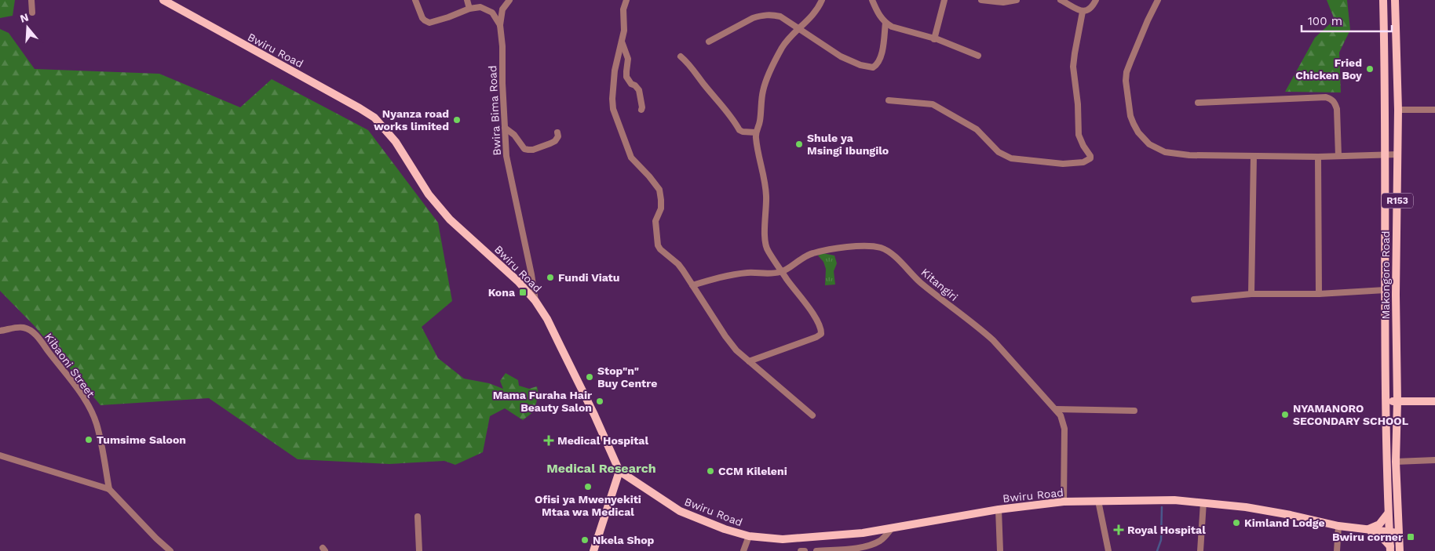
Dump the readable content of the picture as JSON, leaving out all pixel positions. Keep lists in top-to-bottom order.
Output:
{
  "streets": {
    "main road": ["Bwiru Road", "R153", "Makongoro Road"],
    "street": ["Bwira Bima Road", "Kitangiri", "Kibaoni Street"]
  },
  "crossings": [
    ["Bwiru Road", "Bwira Bima Road"],
    ["Bwiru Road", "Makongoro Road"],
    ["Bwiru Road", "Kitangiri"]
  ],
  "districts": ["Medical Research"],
  "places": {
    "other": [
      "Fried Chicken Boy",
      "Nyanza road works limited",
      "Shule ya Msingi Ibungilo",
      "Fundi Viatu",
      "Stop\"n\" Buy Centre",
      "Mama Furaha Hair Beauty Salon",
      "NYAMANORO SECONDARY SCHOOL",
      "Tumsime Saloon",
      "CCM Kileleni",
      "Ofisi ya Mwenyekiti Mtaa wa Medical",
      "Kimland Lodge",
      "Nkela Shop"
    ],
    "transit": ["Kona", "Bwiru corner"],
    "health": ["Medical Hospital", "Royal Hospital"]
  },
  "scale_bar": "100 m",
  "north": "top"
}
